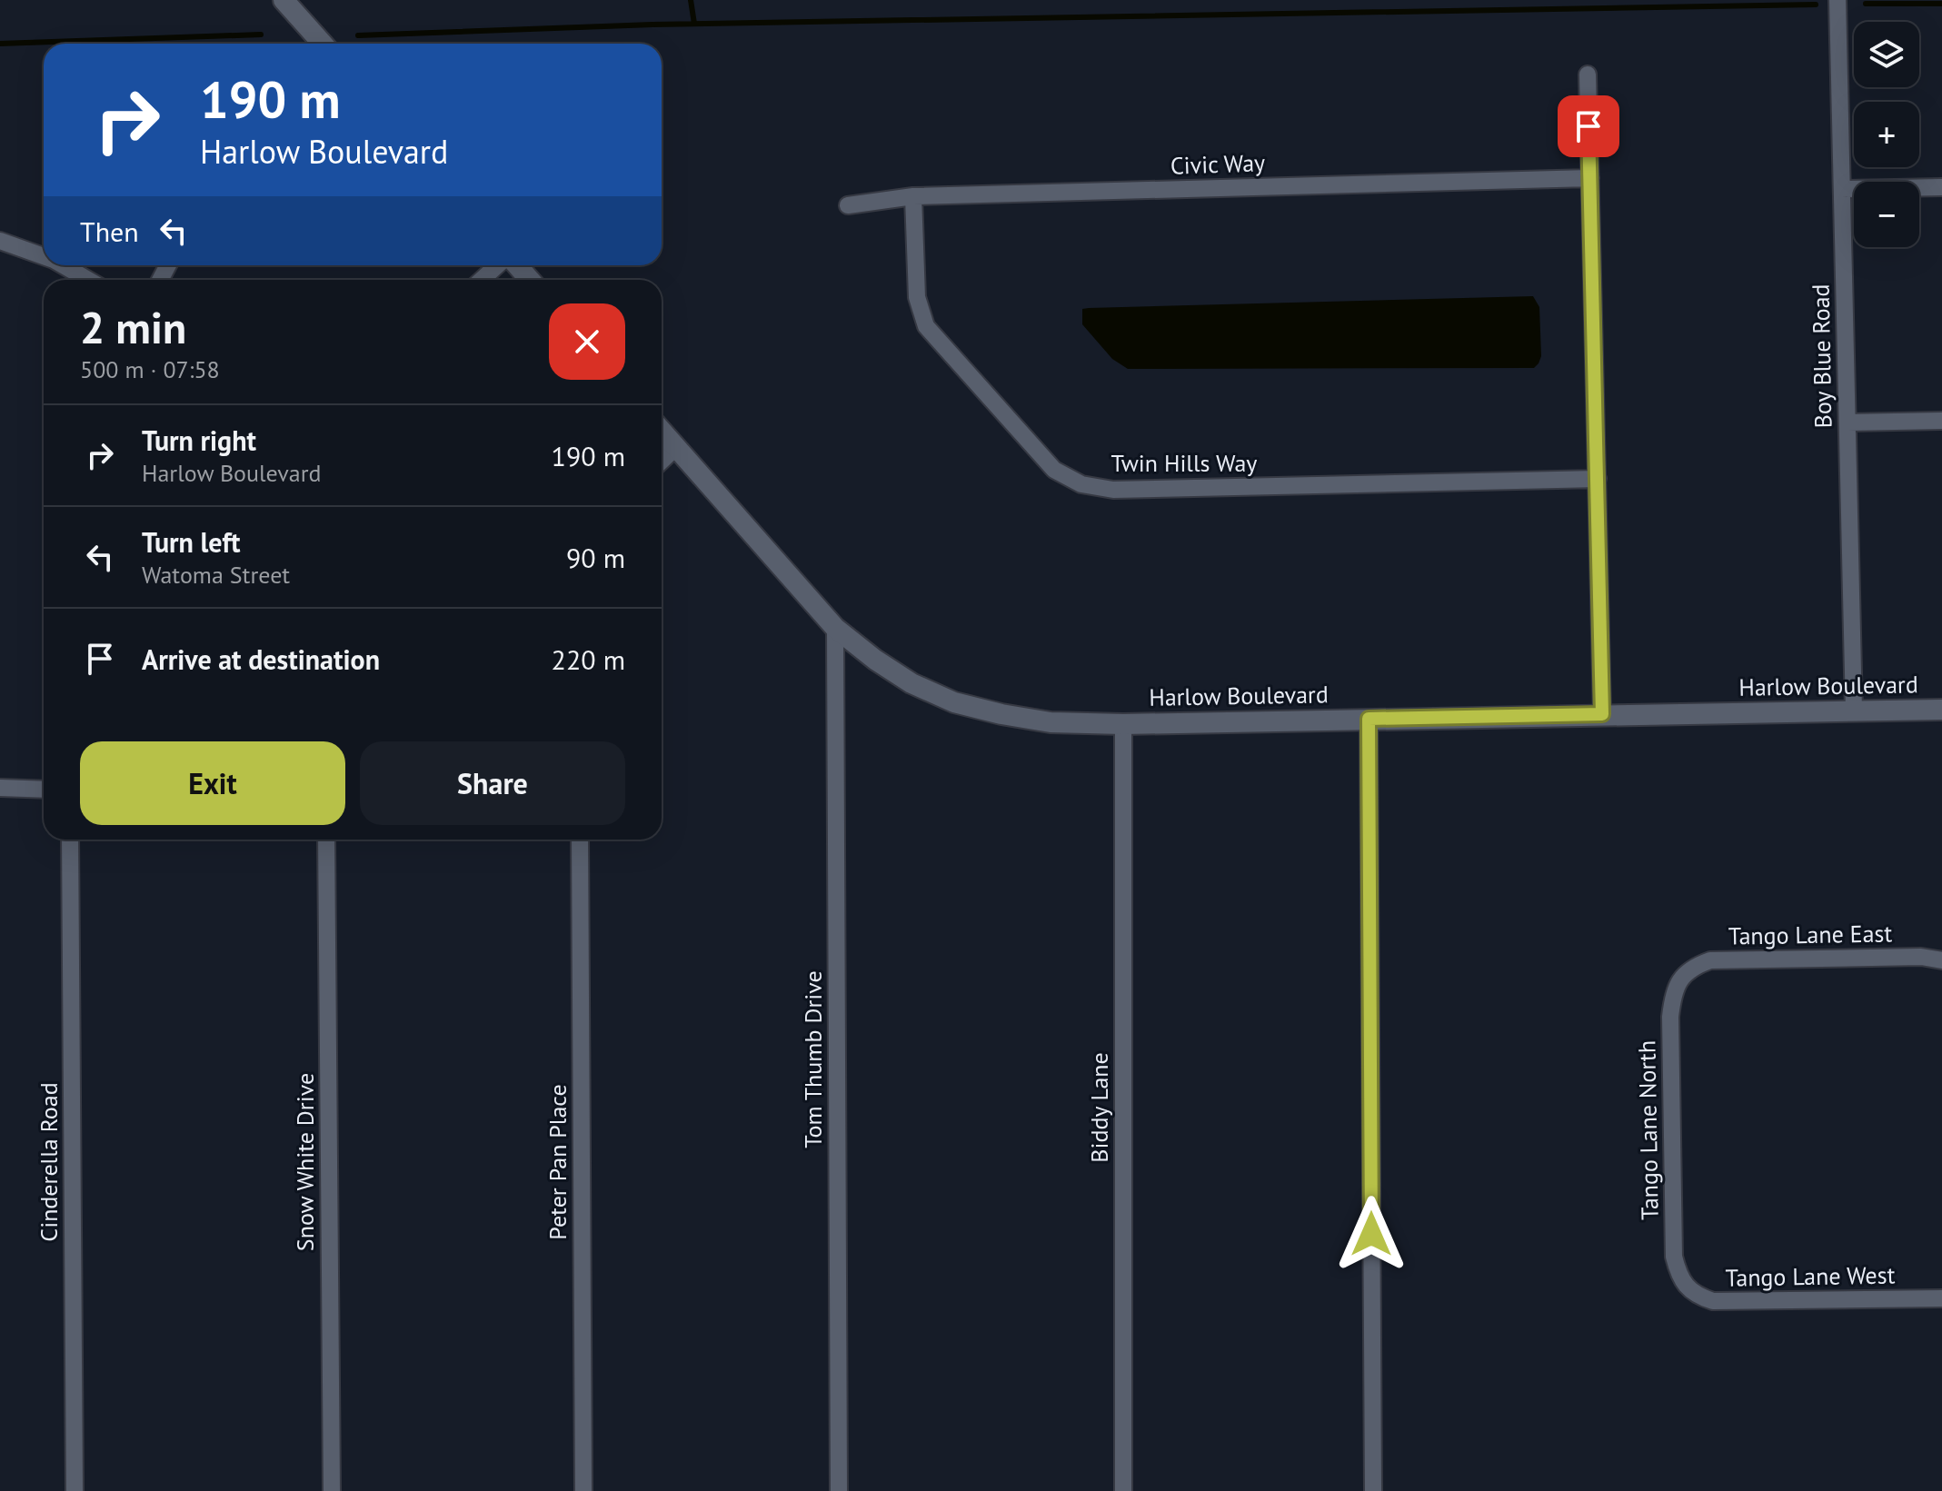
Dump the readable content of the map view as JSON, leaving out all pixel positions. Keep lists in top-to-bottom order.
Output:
{
  "streets": {
    "street": [
      "Civic Way",
      "Boy Blue Road",
      "Twin Hills Way",
      "Harlow Boulevard",
      "Tango Lane East",
      "Tom Thumb Drive",
      "Biddy Lane",
      "Tango Lane North",
      "Cinderella Road",
      "Snow White Drive",
      "Peter Pan Place",
      "Tango Lane West"
    ]
  },
  "crossings": [
    ["Civic Way", "Twin Hills Way"],
    ["Boy Blue Road", "Harlow Boulevard"],
    ["Harlow Boulevard", "Tom Thumb Drive"],
    ["Harlow Boulevard", "Biddy Lane"],
    ["Tango Lane East", "Tango Lane North"],
    ["Tango Lane North", "Tango Lane West"]
  ],
  "page": {
    "map_buttons": ["+", "−"],
    "turn": ["190 m", "Harlow Boulevard"],
    "then": "Then",
    "heading": ["2 min", "500 m · 07:58"],
    "list": [
      {
        "name": "Turn right",
        "note": "Harlow Boulevard",
        "value": "190 m"
      },
      {
        "name": "Turn left",
        "note": "Watoma Street",
        "value": "90 m"
      },
      {
        "name": "Arrive at destination",
        "value": "220 m"
      }
    ],
    "buttons": ["Exit", "Share"]
  }
}
